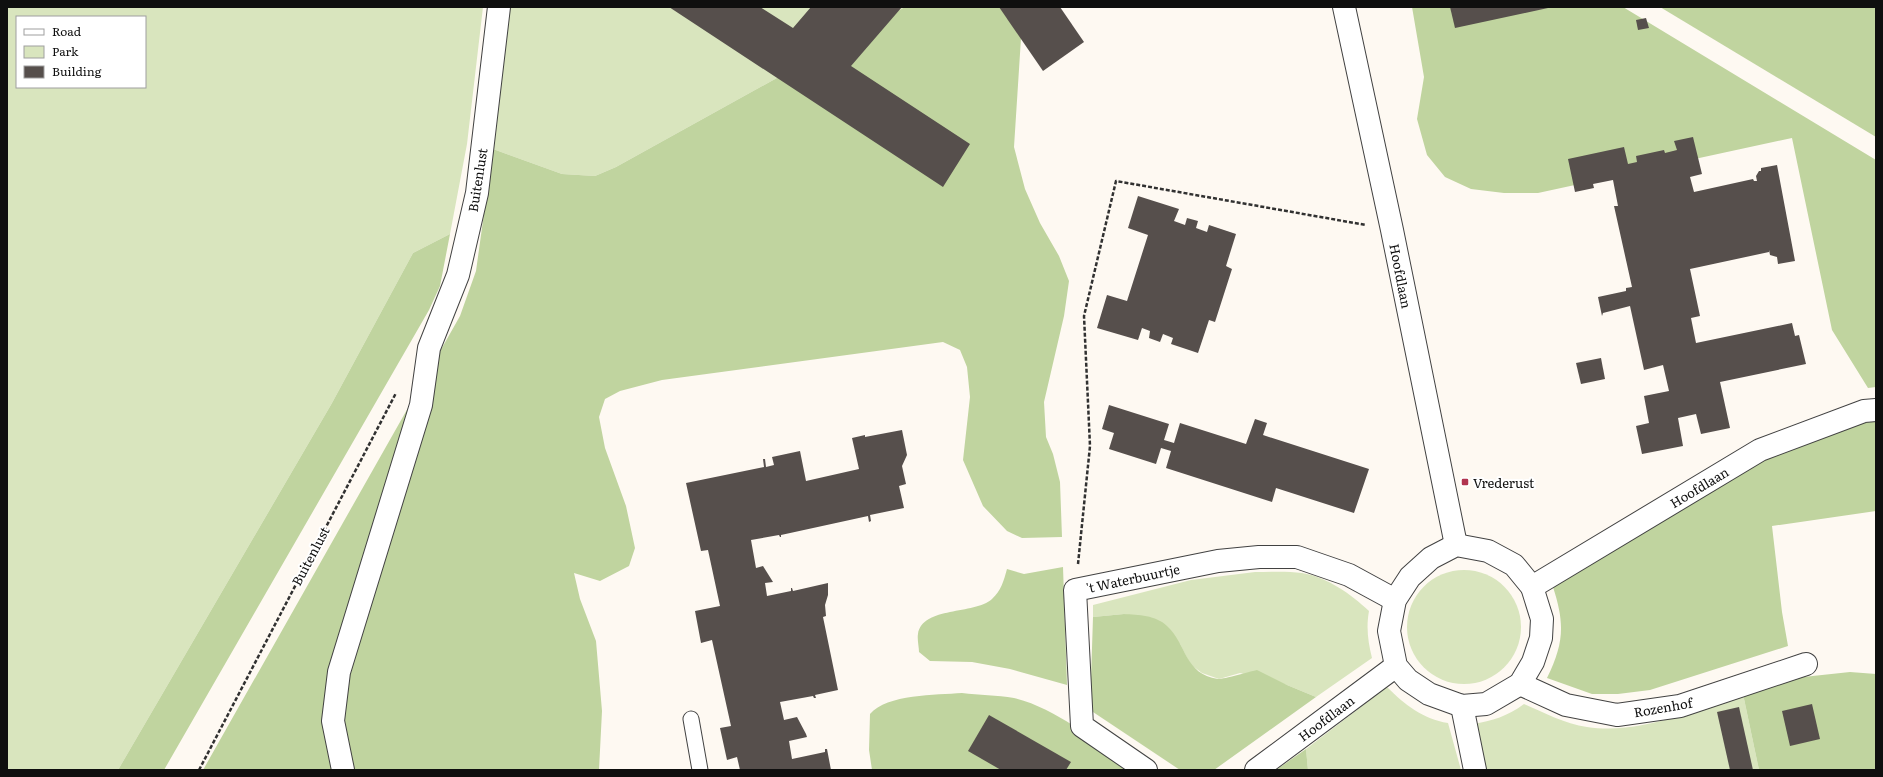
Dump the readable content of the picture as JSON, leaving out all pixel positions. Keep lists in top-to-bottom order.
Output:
{
  "streets": {
    "street": [
      "Buitenlust",
      "Hoofdlaan",
      "'t Waterbuurtje",
      "Rozenhof"
    ]
  },
  "places": {
    "transit": ["Vrederust"]
  },
  "legend": ["Road", "Park", "Building"]
}
